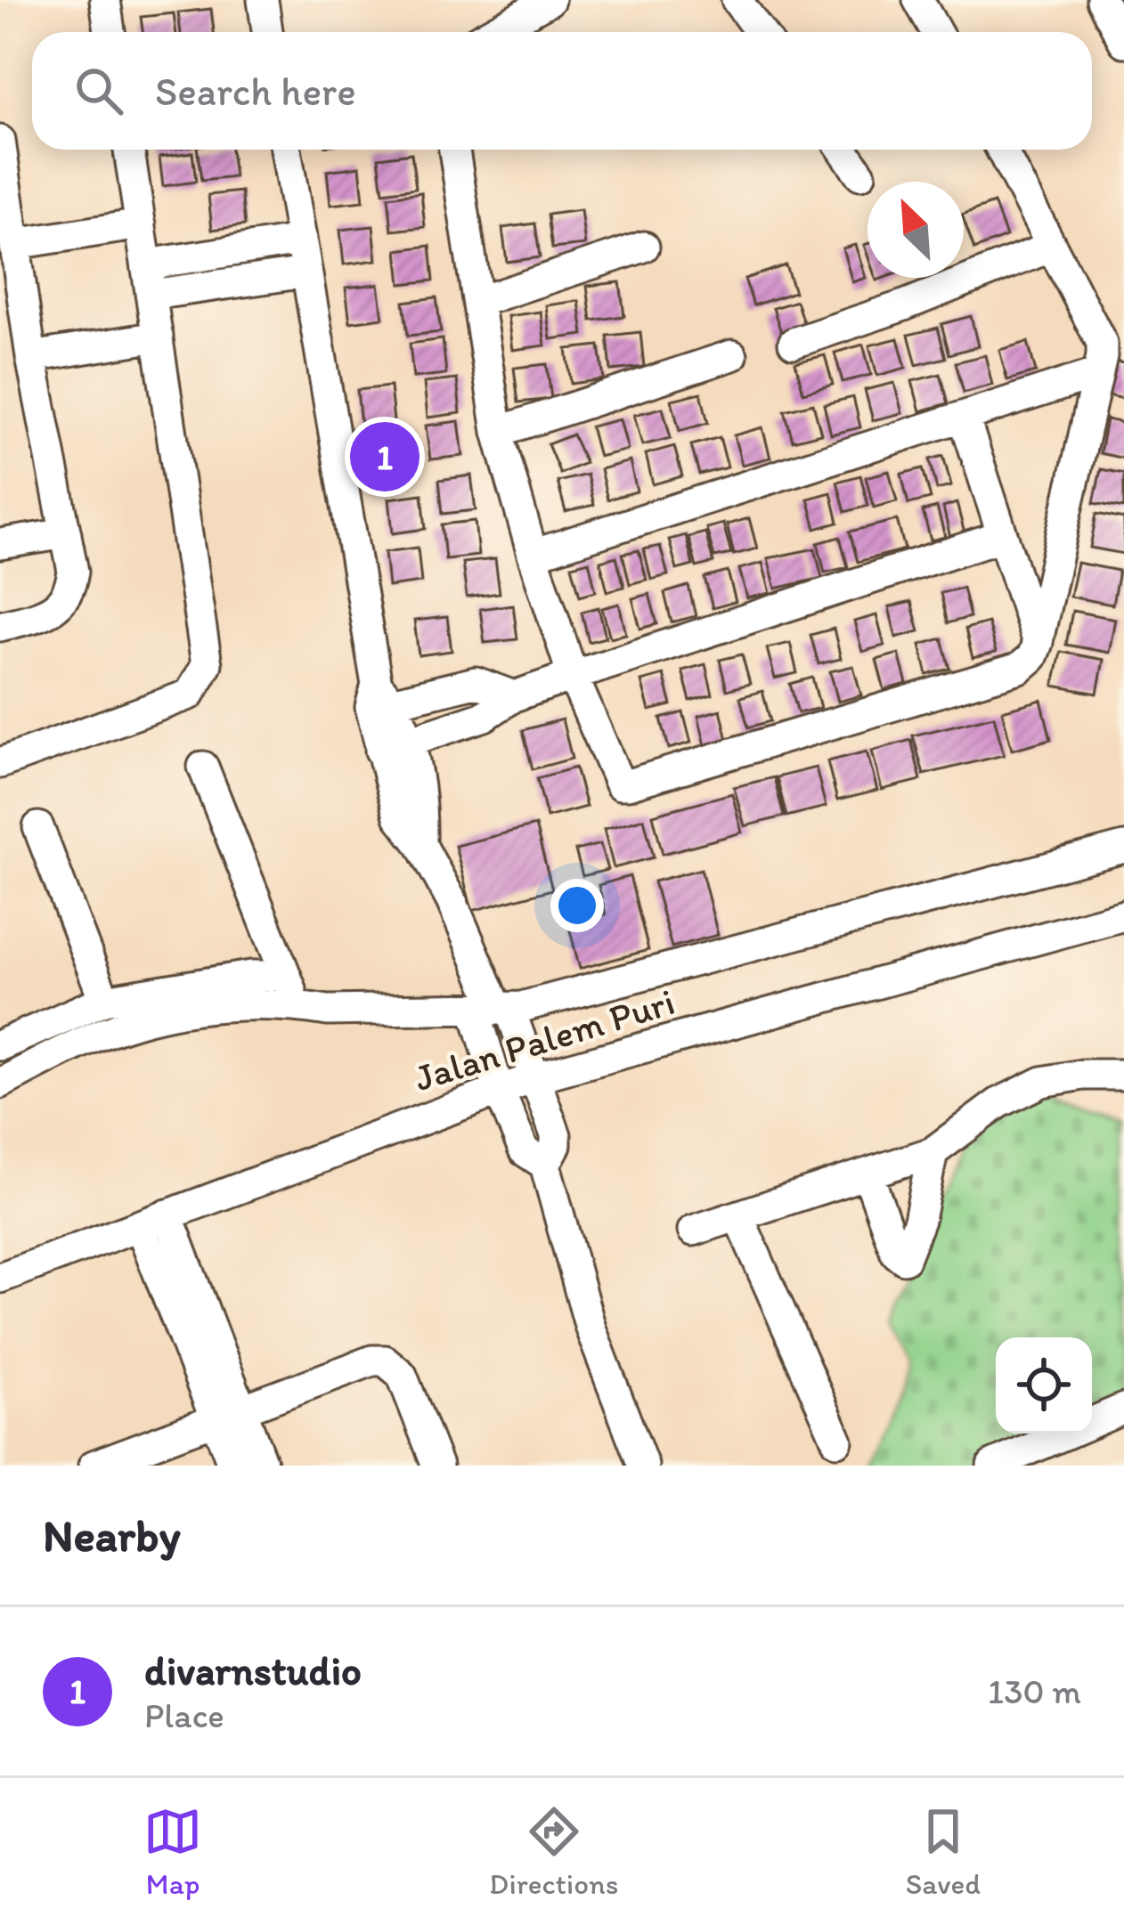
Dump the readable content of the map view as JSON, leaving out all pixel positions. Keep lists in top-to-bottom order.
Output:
{
  "streets": {
    "street": ["Jalan Palem Puri"]
  },
  "north": "top left",
  "page": {
    "search": "Search here",
    "pins": "1",
    "heading": "Nearby",
    "list": [
      {
        "mark": "1",
        "name": "divarnstudio",
        "note": "Place",
        "value": "130 m"
      }
    ],
    "nav": ["Map", "Directions", "Saved"]
  }
}
